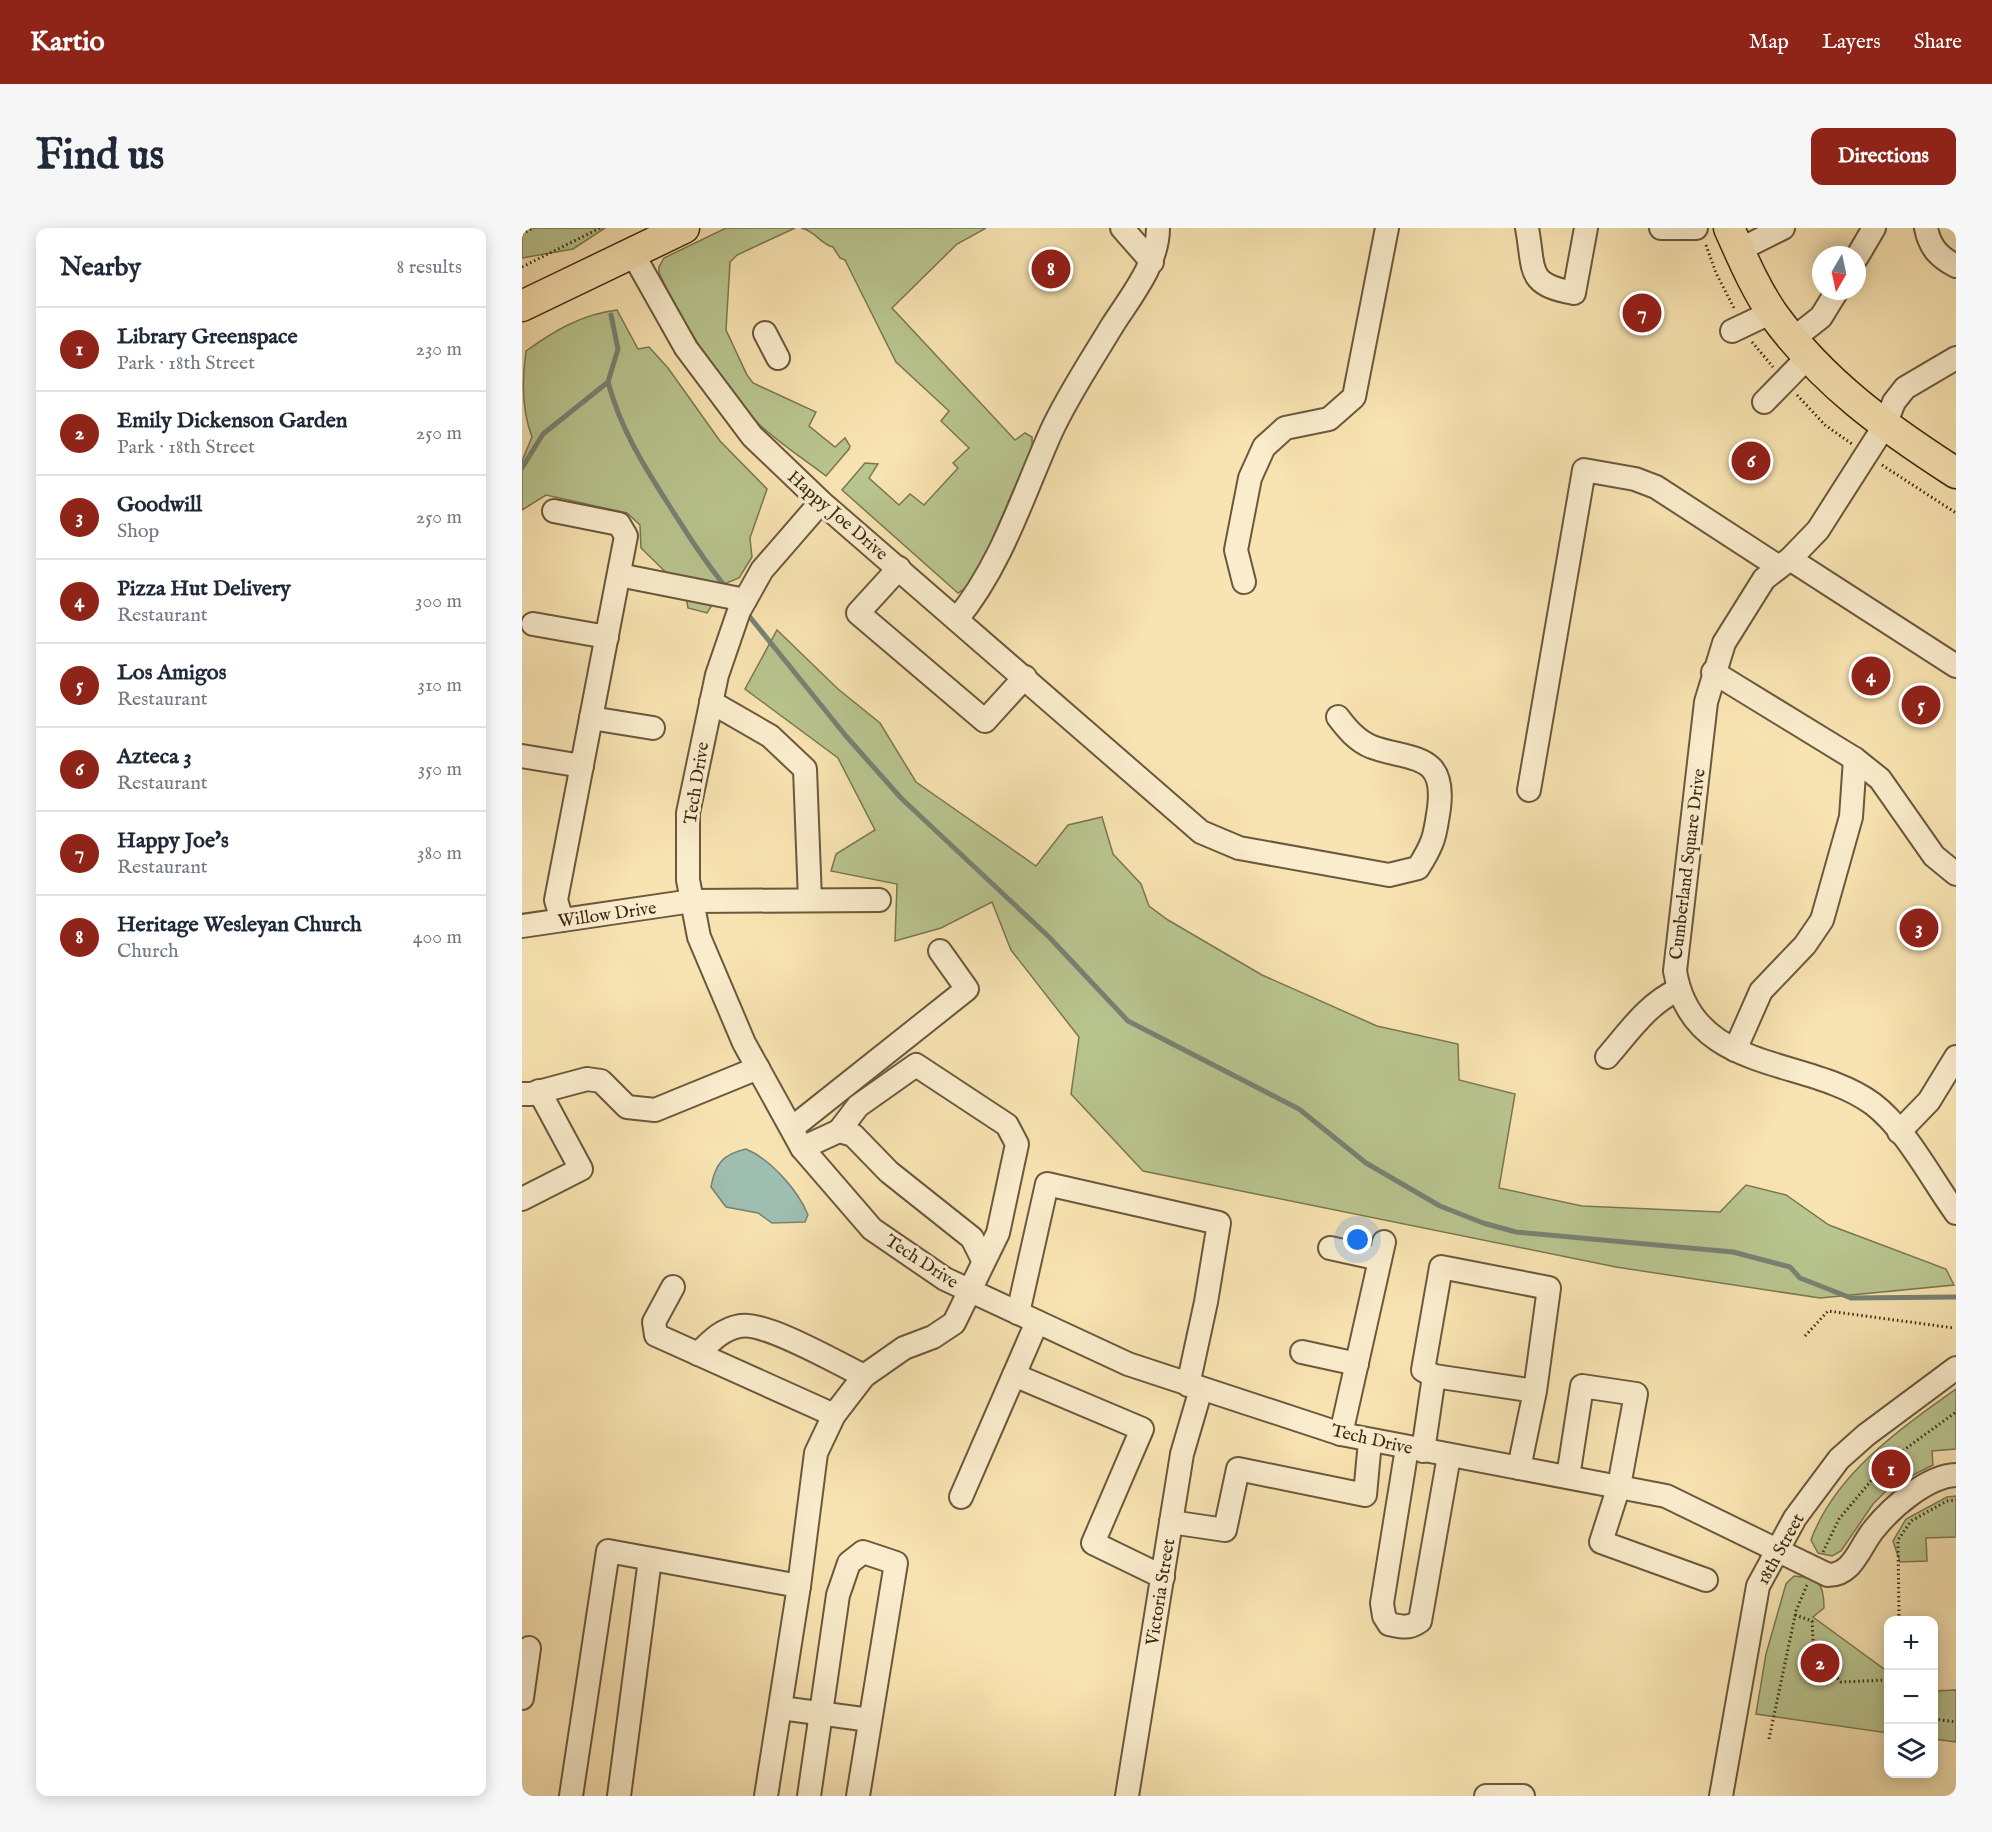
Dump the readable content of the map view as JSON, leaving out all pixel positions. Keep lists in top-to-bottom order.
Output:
{
  "streets": {
    "street": [
      "Happy Joe Drive",
      "Tech Drive",
      "Cumberland Square Drive",
      "Willow Drive",
      "18th Street",
      "Victoria Street"
    ]
  },
  "crossings": [
    ["Happy Joe Drive", "Tech Drive"],
    ["Tech Drive", "Willow Drive"],
    ["Tech Drive", "18th Street"],
    ["Tech Drive", "Victoria Street"]
  ],
  "north": "bottom",
  "page": {
    "header": "Kartio",
    "nav": ["Map", "Layers", "Share"],
    "buttons": "Directions",
    "title": "Find us",
    "heading": ["Nearby", "8 results"],
    "pins": [
      "8",
      "7",
      "6",
      "4",
      "5",
      "3",
      "1",
      "2"
    ],
    "list": [
      {
        "mark": "1",
        "name": "Library Greenspace",
        "note": "Park · 18th Street",
        "value": "230 m"
      },
      {
        "mark": "2",
        "name": "Emily Dickenson Garden",
        "note": "Park · 18th Street",
        "value": "250 m"
      },
      {
        "mark": "3",
        "name": "Goodwill",
        "note": "Shop",
        "value": "250 m"
      },
      {
        "mark": "4",
        "name": "Pizza Hut Delivery",
        "note": "Restaurant",
        "value": "300 m"
      },
      {
        "mark": "5",
        "name": "Los Amigos",
        "note": "Restaurant",
        "value": "310 m"
      },
      {
        "mark": "6",
        "name": "Azteca 3",
        "note": "Restaurant",
        "value": "350 m"
      },
      {
        "mark": "7",
        "name": "Happy Joe's",
        "note": "Restaurant",
        "value": "380 m"
      },
      {
        "mark": "8",
        "name": "Heritage Wesleyan Church",
        "note": "Church",
        "value": "400 m"
      }
    ],
    "map_buttons": ["+", "−"]
  }
}
